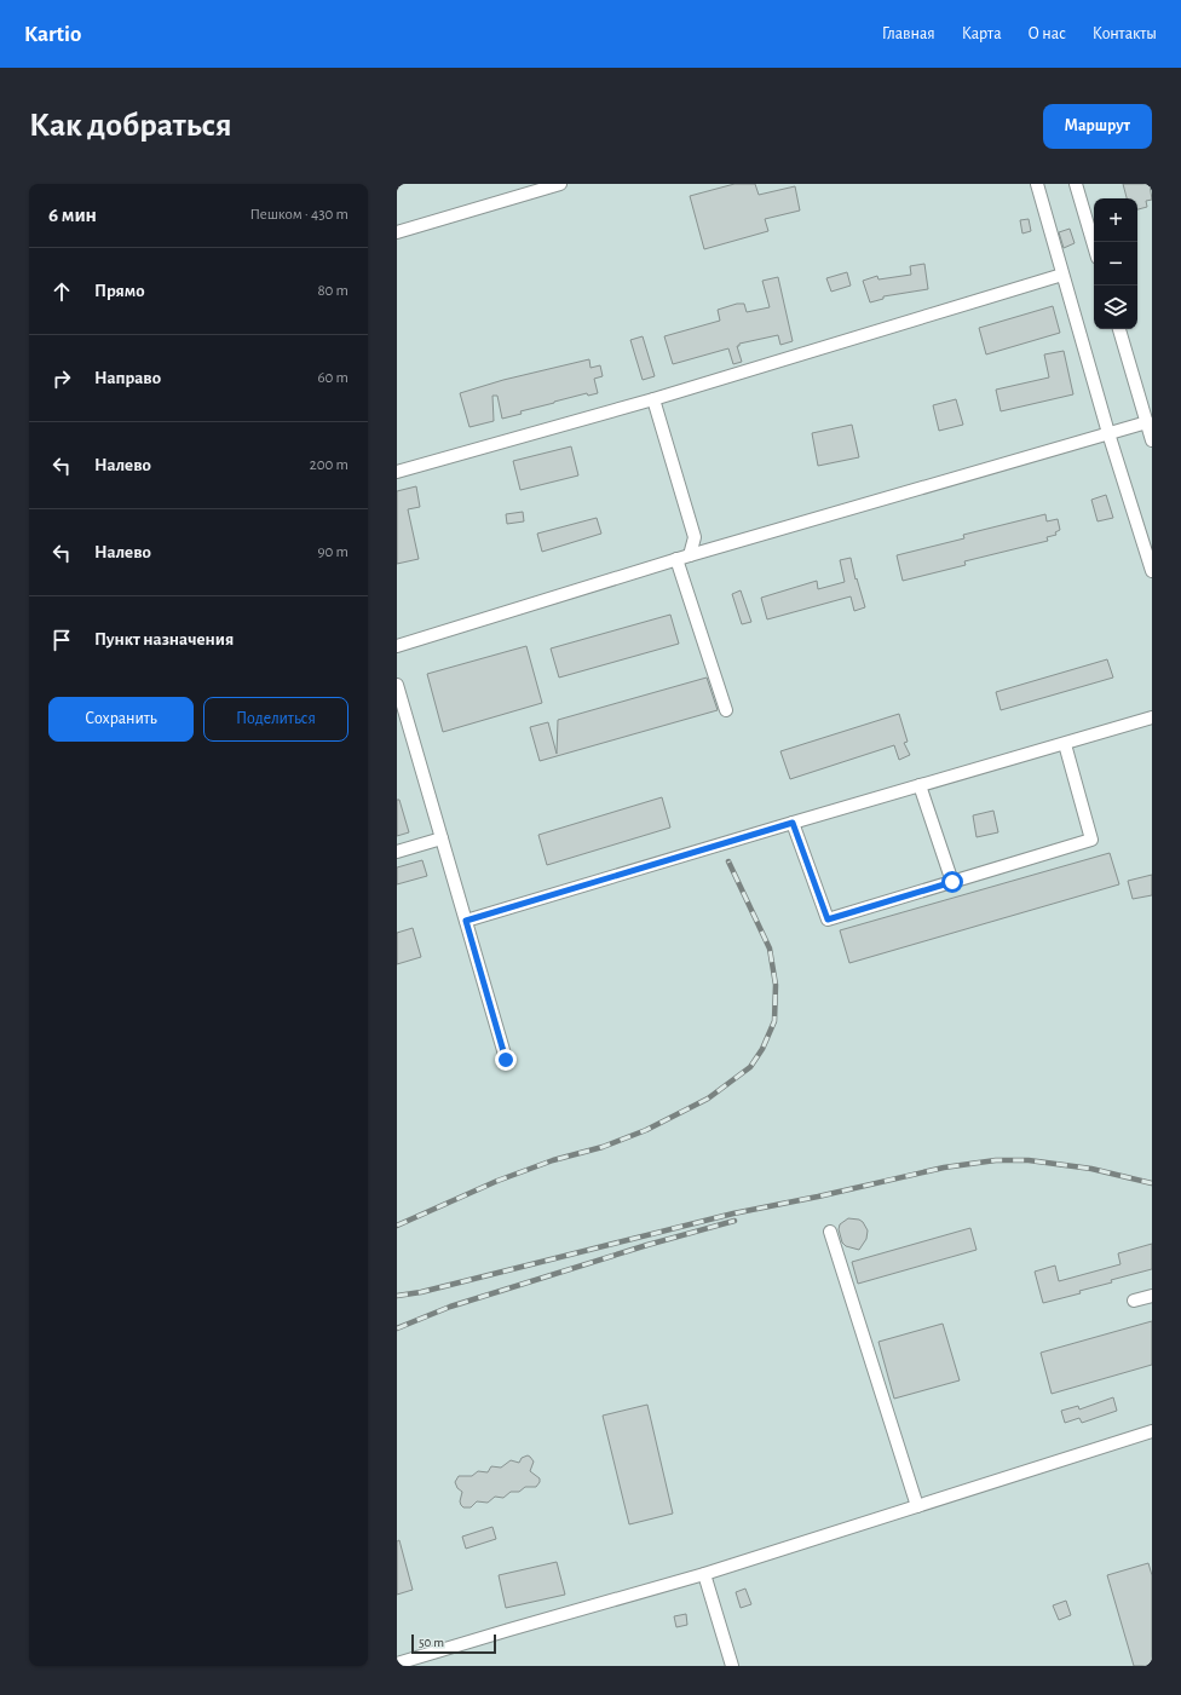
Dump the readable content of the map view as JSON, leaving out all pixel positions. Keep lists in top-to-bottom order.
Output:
{
  "scale_bar": "50 m",
  "page": {
    "header": "Kartio",
    "nav": [
      "Главная",
      "Карта",
      "О нас",
      "Контакты"
    ],
    "buttons": [
      "Маршрут",
      ["Сохранить", "Поделиться"]
    ],
    "title": "Как добраться",
    "heading": ["6 мин", "Пешком · 430 m"],
    "map_buttons": ["+", "−"],
    "list": [
      ["Прямо", "80 m"],
      ["Направо", "60 m"],
      ["Налево", "200 m"],
      ["Налево", "90 m"],
      "Пункт назначения"
    ],
    "scale": "50 m"
  }
}
